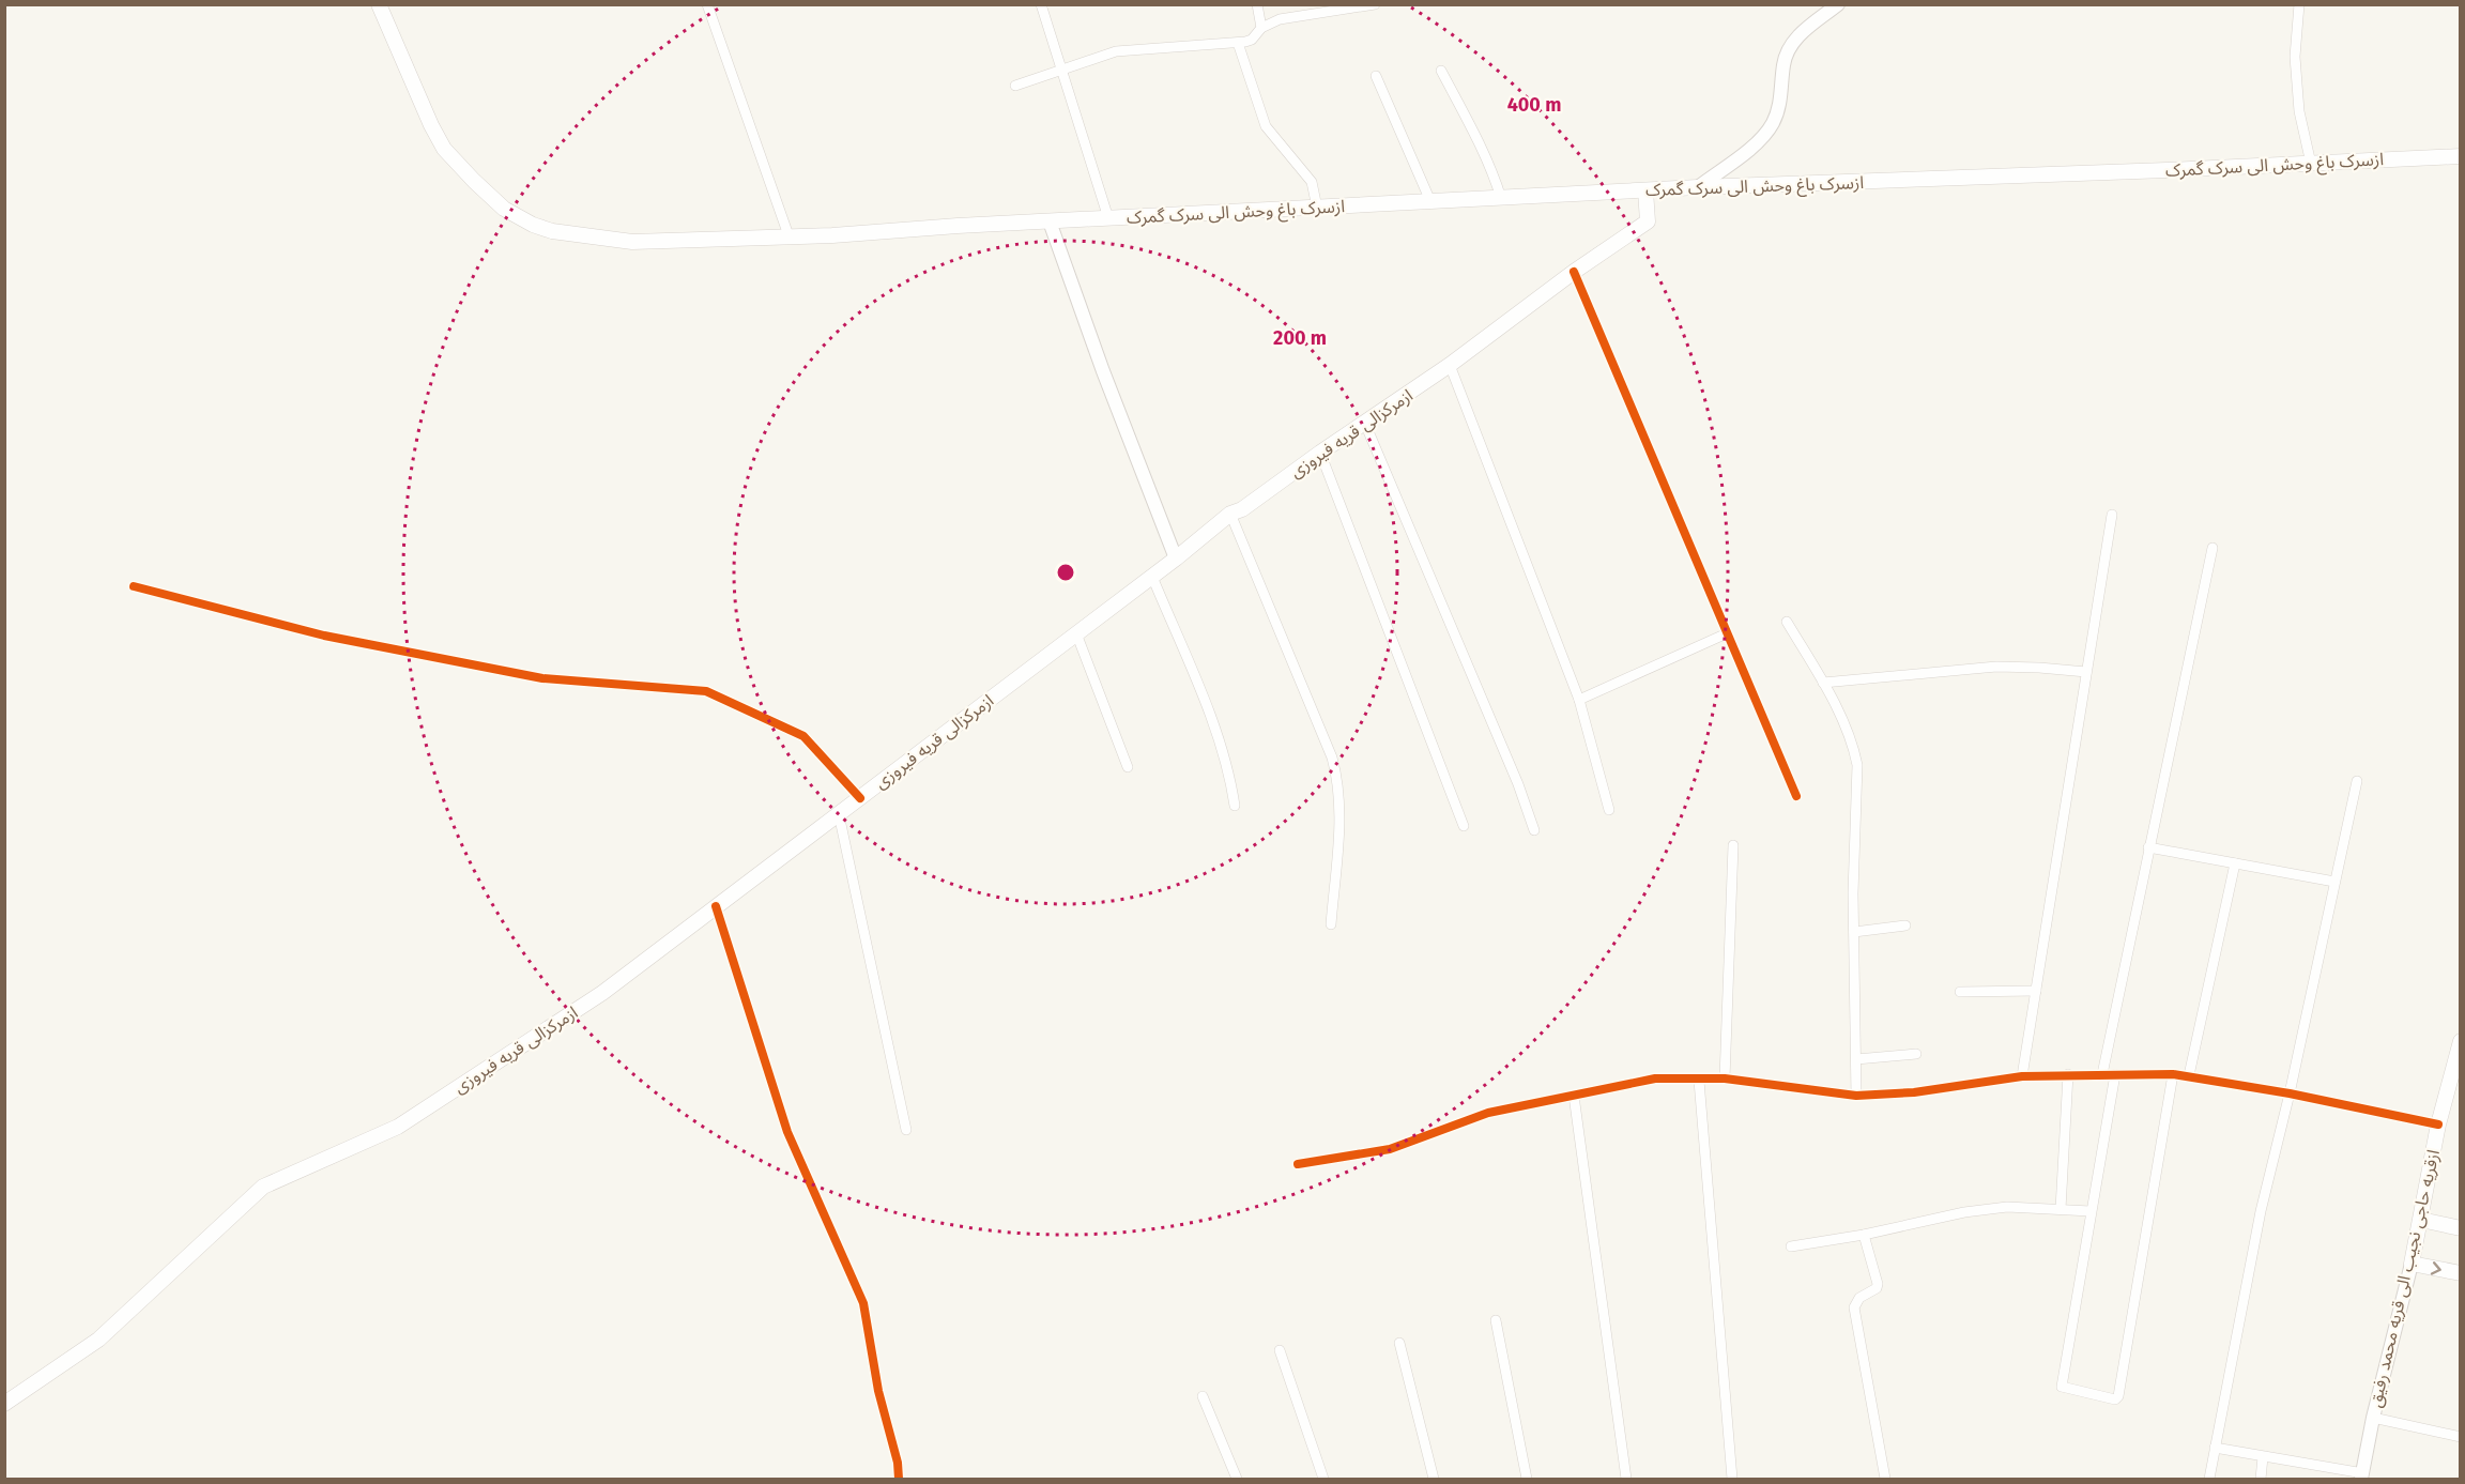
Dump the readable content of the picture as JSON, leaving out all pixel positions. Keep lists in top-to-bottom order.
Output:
{
  "streets": {
    "main road": ["ازسرک باغ وحش الی سرک گمرک", "ازمرکزالی قریه فیروزی", "ازقریه حاجی نجیب الی قریه محمد رفیق"]
  },
  "crossings": [
    ["ازسرک باغ وحش الی سرک گمرک", "ازمرکزالی قریه فیروزی"]
  ],
  "rings": ["400 m", "200 m"]
}
